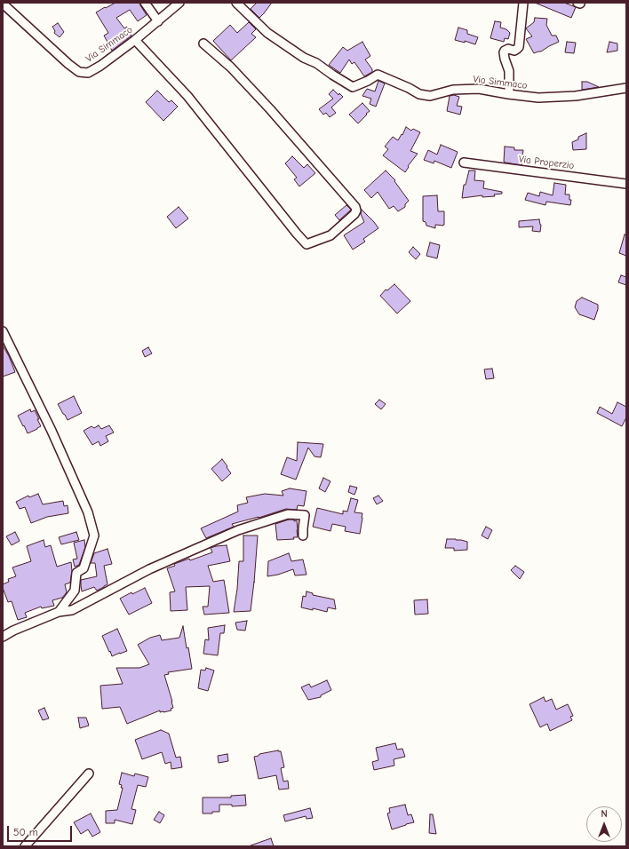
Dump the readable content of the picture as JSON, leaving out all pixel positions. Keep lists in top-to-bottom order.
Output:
{
  "streets": {
    "street": ["Via Simmaco", "Via Properzio"]
  },
  "scale_bar": "50 m",
  "north": "top"
}
